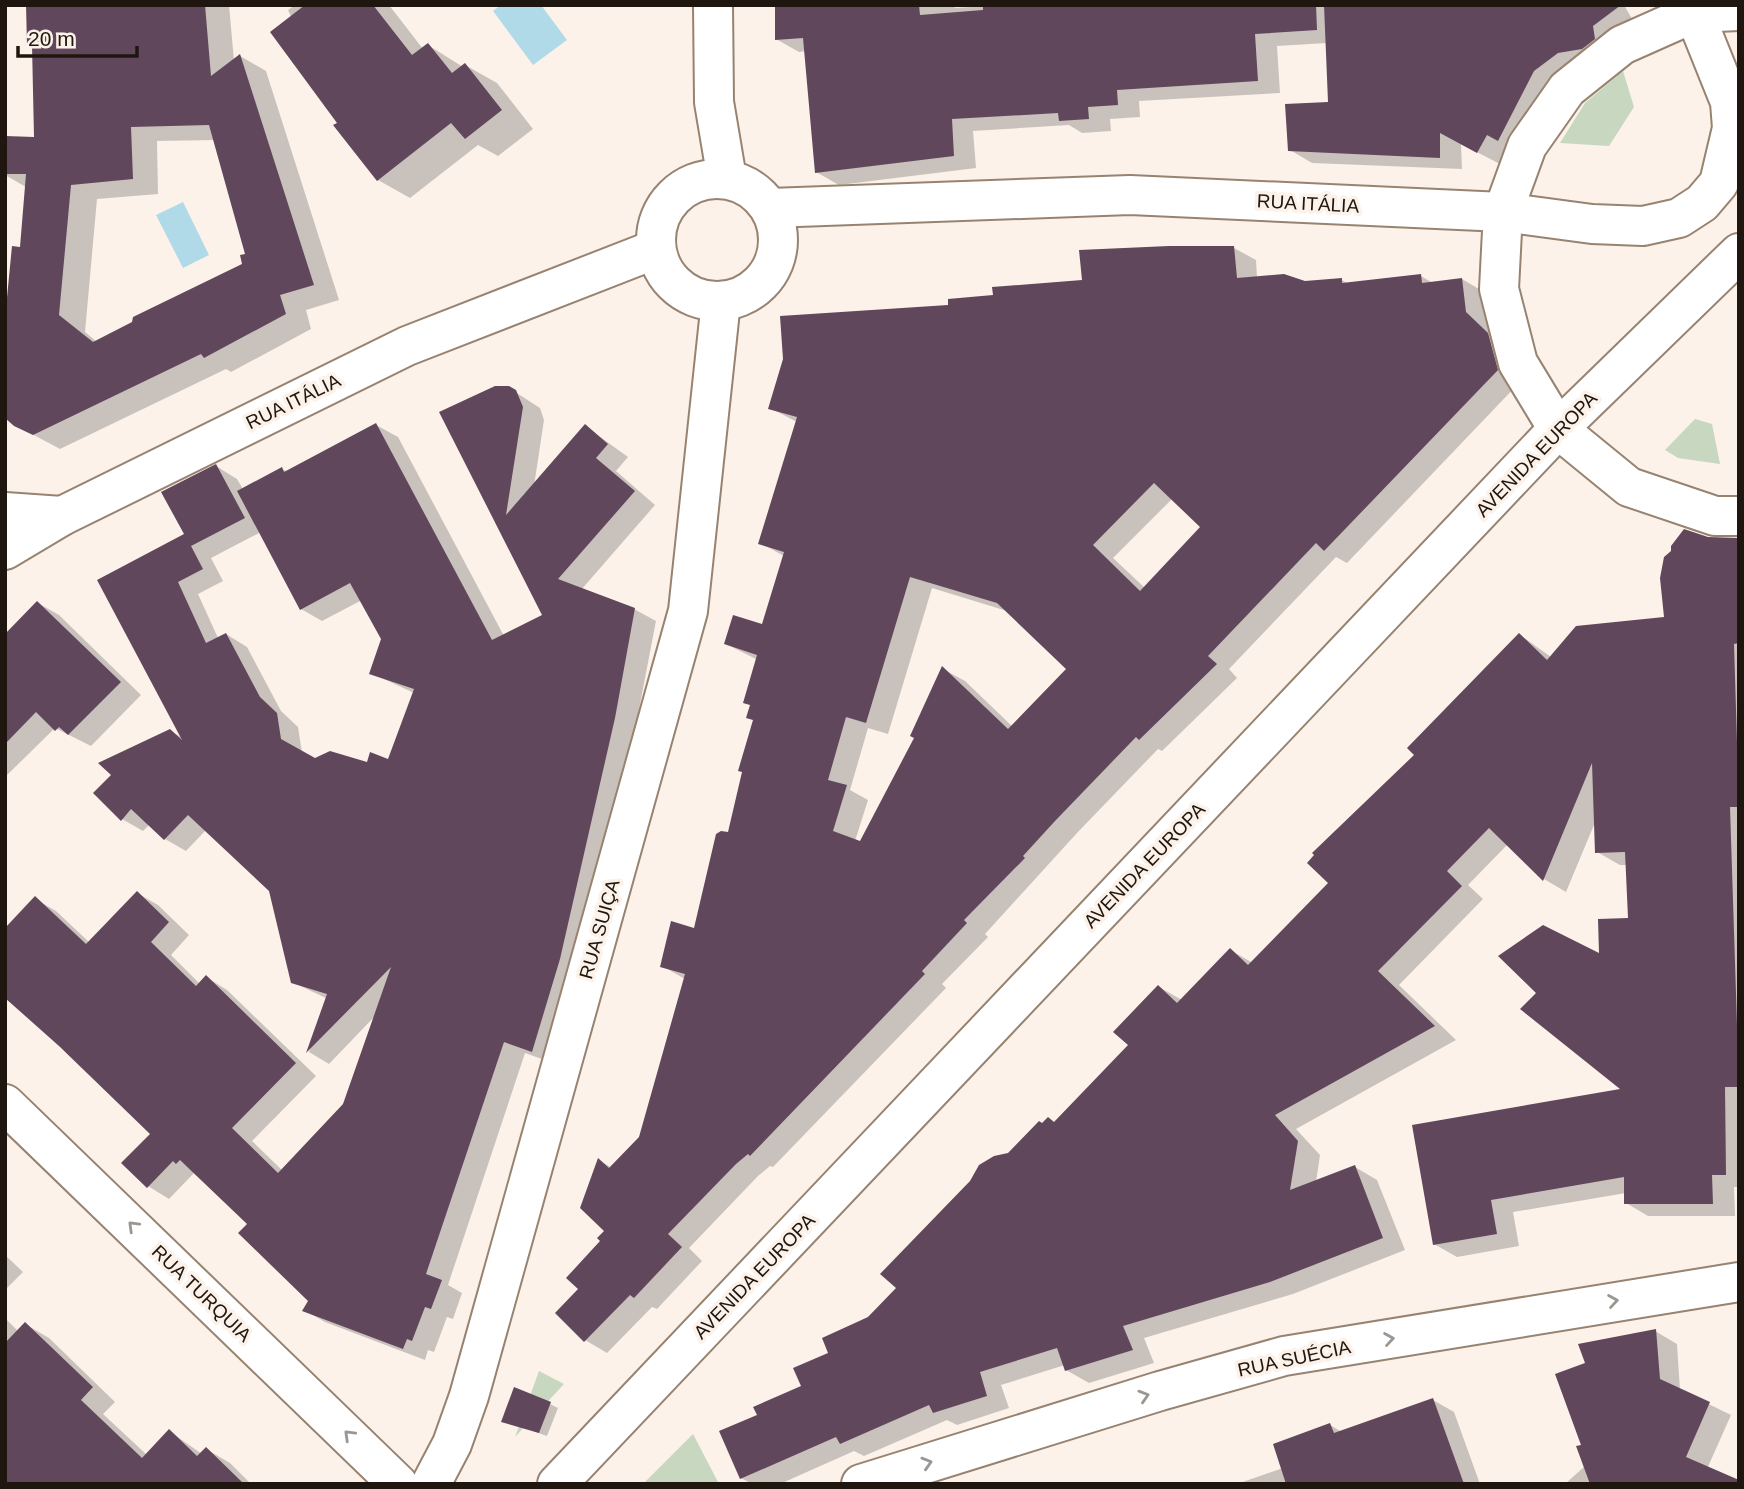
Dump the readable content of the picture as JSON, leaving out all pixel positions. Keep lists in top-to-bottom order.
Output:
{
  "streets": {
    "street": [
      "RUA ITÁLIA",
      "AVENIDA EUROPA",
      "RUA SUIÇA",
      "RUA TURQUIA",
      "RUA SUÉCIA"
    ]
  },
  "crossings": [
    ["RUA ITÁLIA", "RUA SUIÇA"]
  ],
  "one_way": ["RUA TURQUIA", "RUA SUÉCIA"],
  "scale_bar": "20 m"
}
